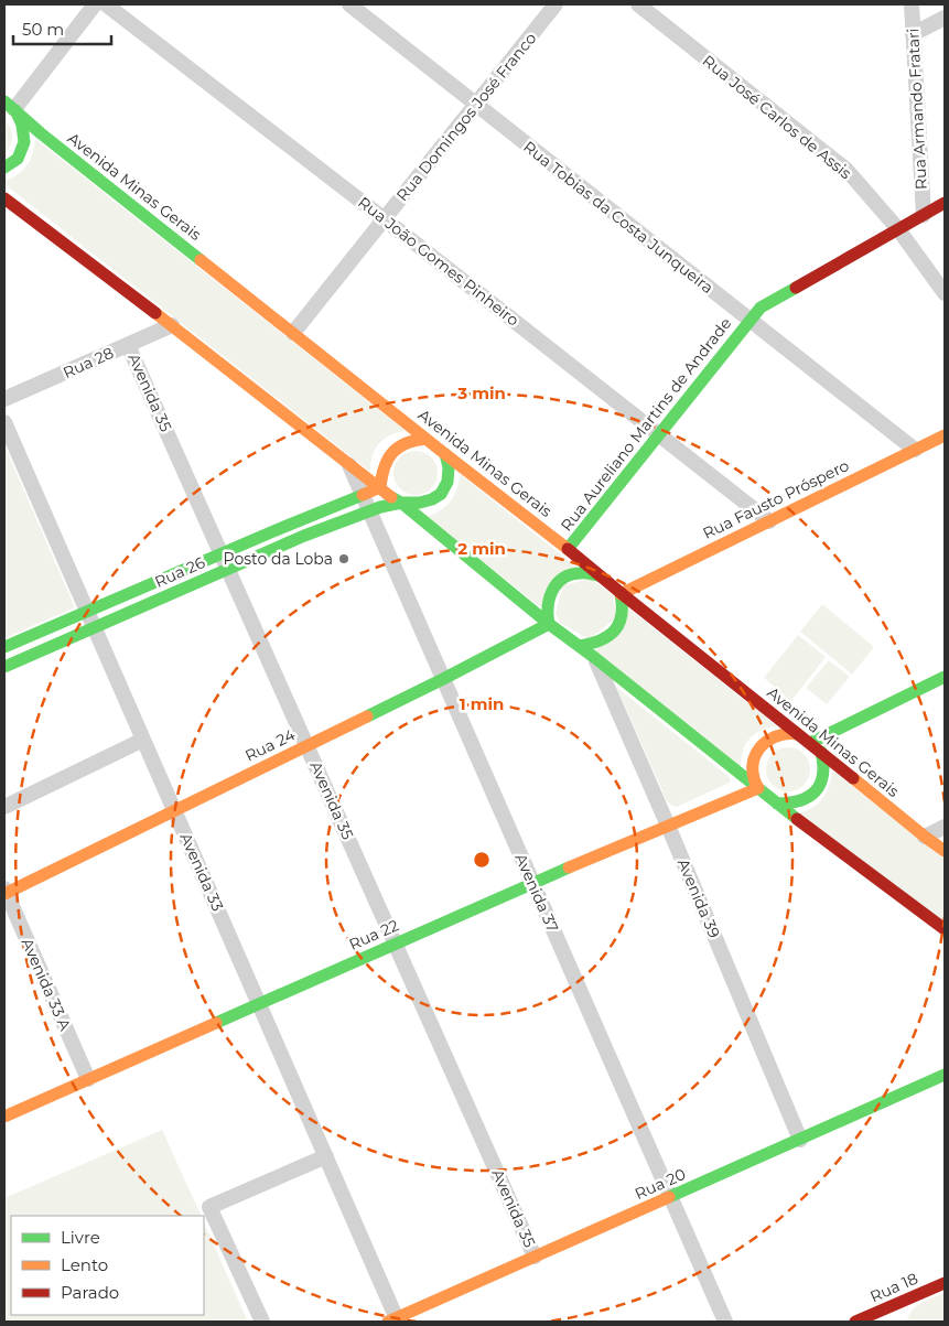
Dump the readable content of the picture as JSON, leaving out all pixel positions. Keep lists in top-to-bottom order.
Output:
{
  "streets": {
    "street": [
      "Rua Armando Fratari",
      "Rua Domingos José Franco",
      "Rua José Carlos de Assis",
      "Avenida Minas Gerais",
      "Rua Tobias da Costa Junqueira",
      "Rua João Gomes Pinheiro",
      "Rua 28",
      "Avenida 35",
      "Rua Aureliano Martins de Andrade",
      "Rua Fausto Próspero",
      "Rua 26",
      "Rua 24",
      "Avenida 33",
      "Avenida 37",
      "Avenida 39",
      "Rua 22",
      "Avenida 33 A",
      "Rua 20",
      "Rua 18"
    ]
  },
  "crossings": [
    ["Rua Armando Fratari", "Rua Aureliano Martins de Andrade"],
    ["Rua Domingos José Franco", "Avenida Minas Gerais"],
    ["Rua Domingos José Franco", "Rua Tobias da Costa Junqueira"],
    ["Rua Domingos José Franco", "Rua João Gomes Pinheiro"],
    ["Rua José Carlos de Assis", "Rua Aureliano Martins de Andrade"],
    ["Avenida Minas Gerais", "Rua Aureliano Martins de Andrade"],
    ["Avenida Minas Gerais", "Rua Fausto Próspero"],
    ["Avenida Minas Gerais", "Rua 26"],
    ["Avenida Minas Gerais", "Rua 24"],
    ["Avenida Minas Gerais", "Rua 22"],
    ["Rua Tobias da Costa Junqueira", "Rua Aureliano Martins de Andrade"],
    ["Rua Tobias da Costa Junqueira", "Rua Fausto Próspero"],
    ["Rua João Gomes Pinheiro", "Rua Aureliano Martins de Andrade"],
    ["Rua João Gomes Pinheiro", "Rua Fausto Próspero"],
    ["Rua 28", "Avenida 35"],
    ["Avenida 35", "Rua 26"],
    ["Avenida 35", "Rua 24"],
    ["Avenida 35", "Rua 22"],
    ["Avenida 35", "Rua 20"],
    ["Rua Fausto Próspero", "Rua 24"],
    ["Rua 26", "Avenida 33"],
    ["Rua 26", "Avenida 37"],
    ["Rua 24", "Avenida 33"],
    ["Rua 24", "Avenida 37"],
    ["Rua 24", "Avenida 33 A"],
    ["Avenida 33", "Rua 22"],
    ["Avenida 33", "Rua 20"],
    ["Avenida 37", "Rua 22"],
    ["Avenida 37", "Rua 20"],
    ["Avenida 39", "Rua 22"],
    ["Avenida 39", "Rua 20"],
    ["Rua 22", "Avenida 33 A"]
  ],
  "places": ["Posto da Loba"],
  "legend": ["Livre", "Lento", "Parado"],
  "scale_bar": "50 m",
  "rings": ["3 min", "2 min", "1 min"]
}
